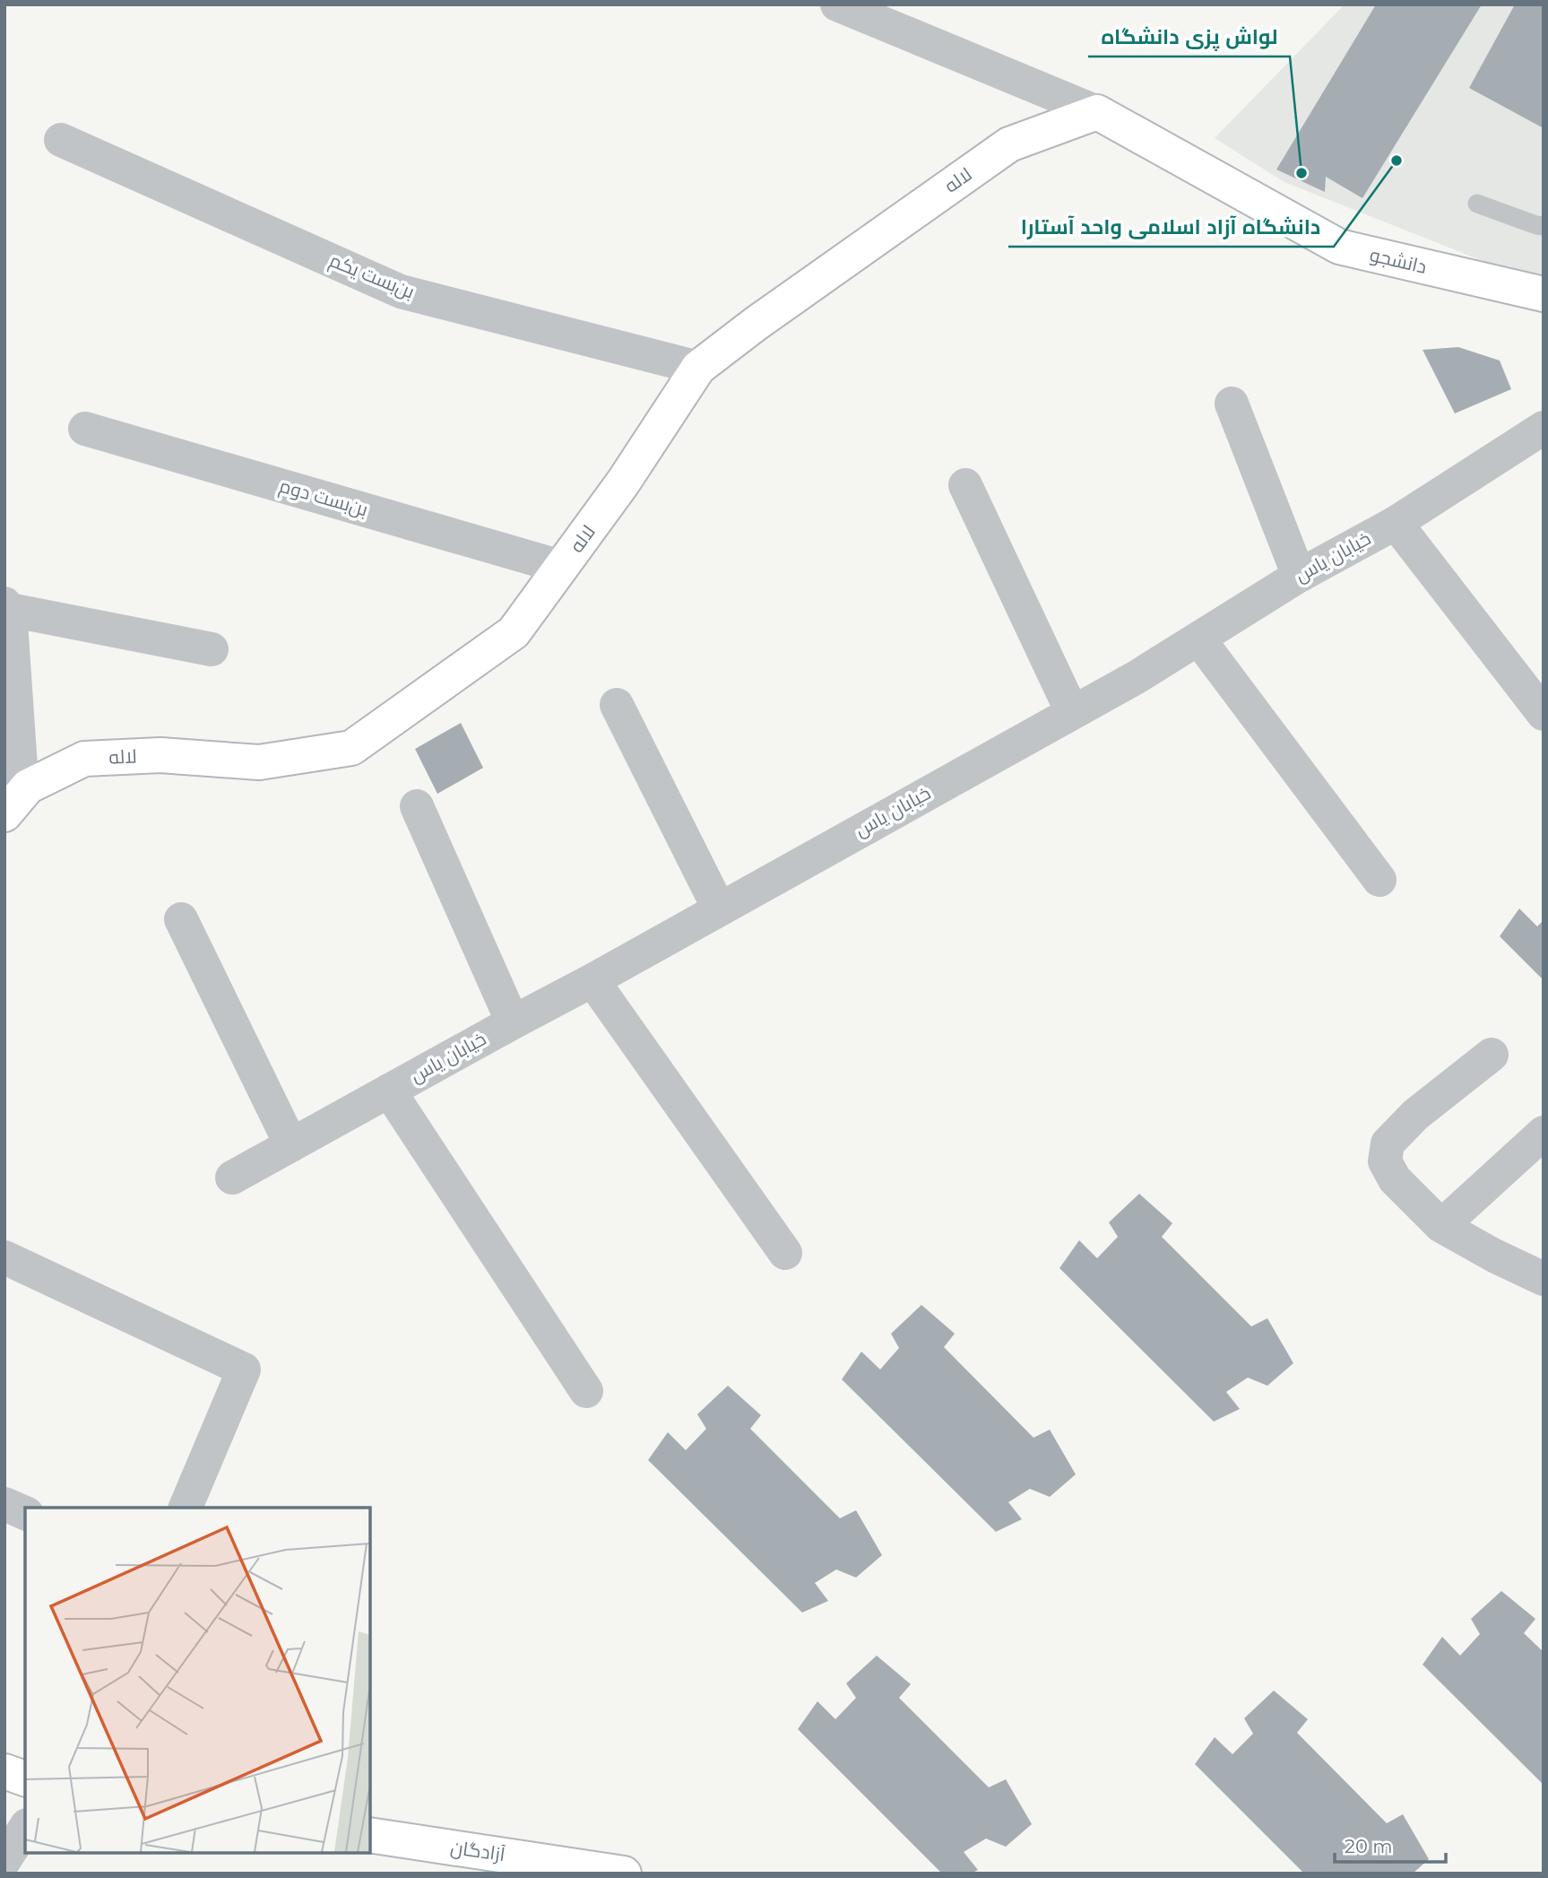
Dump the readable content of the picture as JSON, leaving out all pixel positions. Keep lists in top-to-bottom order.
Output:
{
  "streets": {
    "street": [
      "لاله",
      "دانشجو",
      "بن‌بست یکم",
      "بن‌بست دوم",
      "خیابان یاس",
      "آزادگان"
    ]
  },
  "crossings": [
    ["لاله", "دانشجو"],
    ["لاله", "بن‌بست یکم"],
    ["لاله", "بن‌بست دوم"]
  ],
  "places": ["دانشگاه آزاد اسلامی واحد آستارا", "لواش پزی دانشگاه"],
  "scale_bar": "20 m"
}
